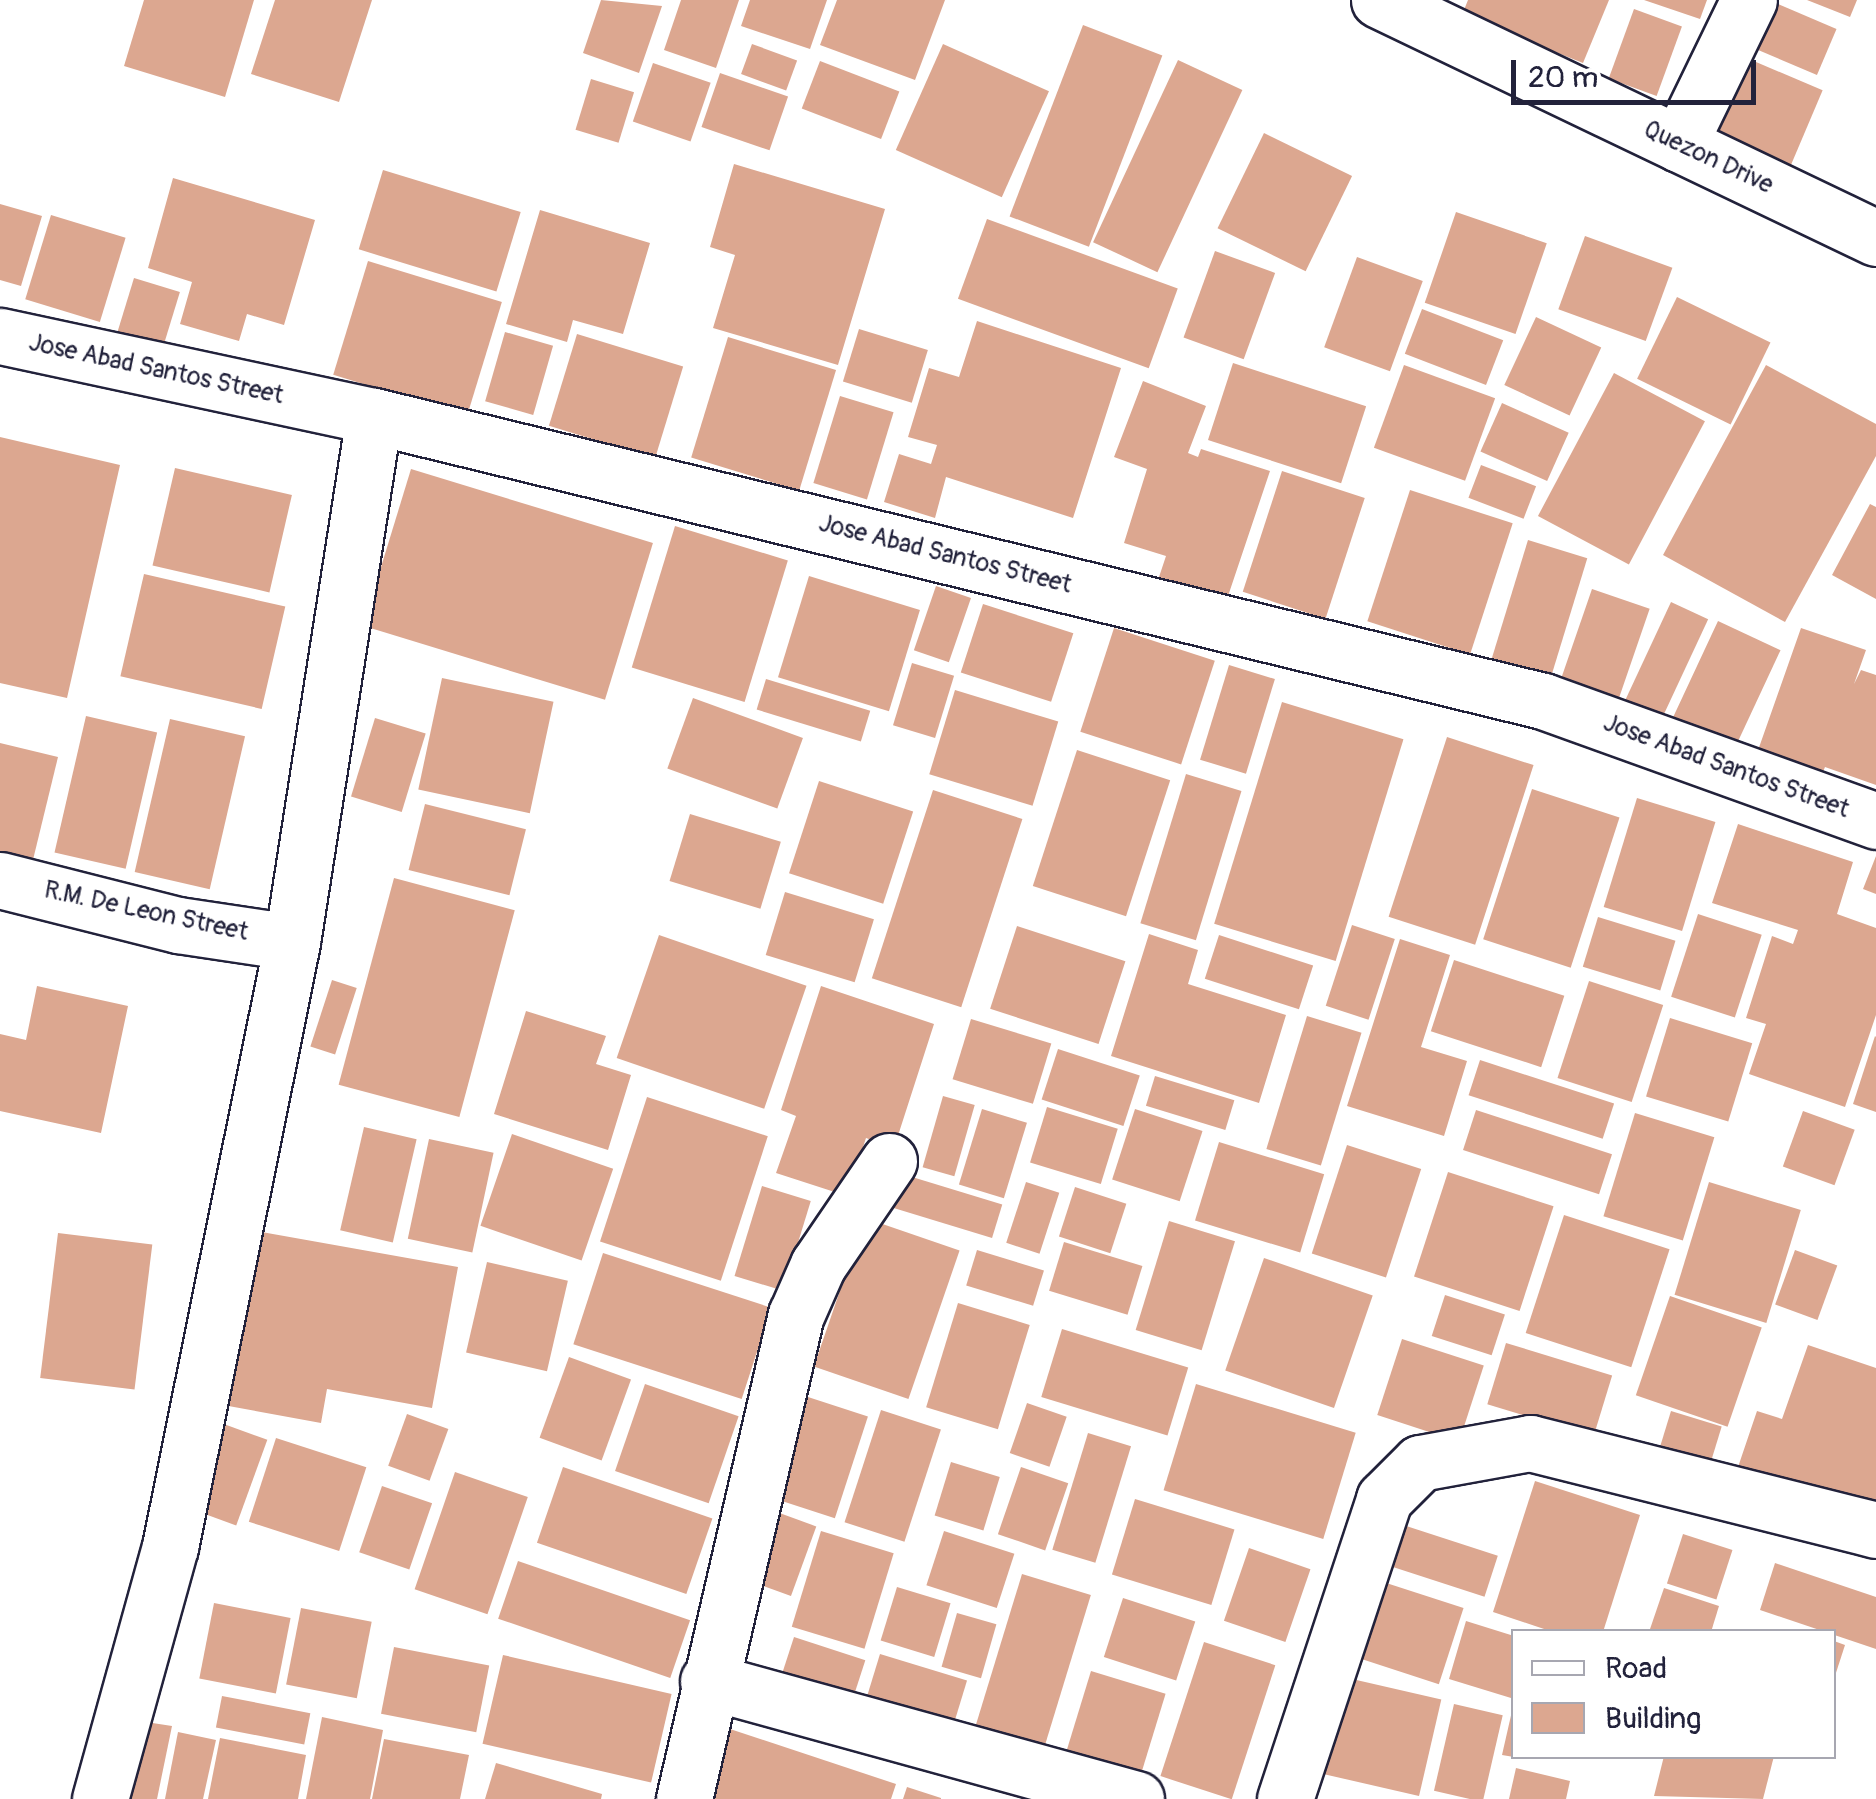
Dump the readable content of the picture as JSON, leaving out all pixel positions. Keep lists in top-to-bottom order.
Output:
{
  "streets": {
    "street": ["Quezon Drive", "Jose Abad Santos Street", "R.M. De Leon Street"]
  },
  "legend": ["Road", "Building"],
  "scale_bar": "20 m"
}
